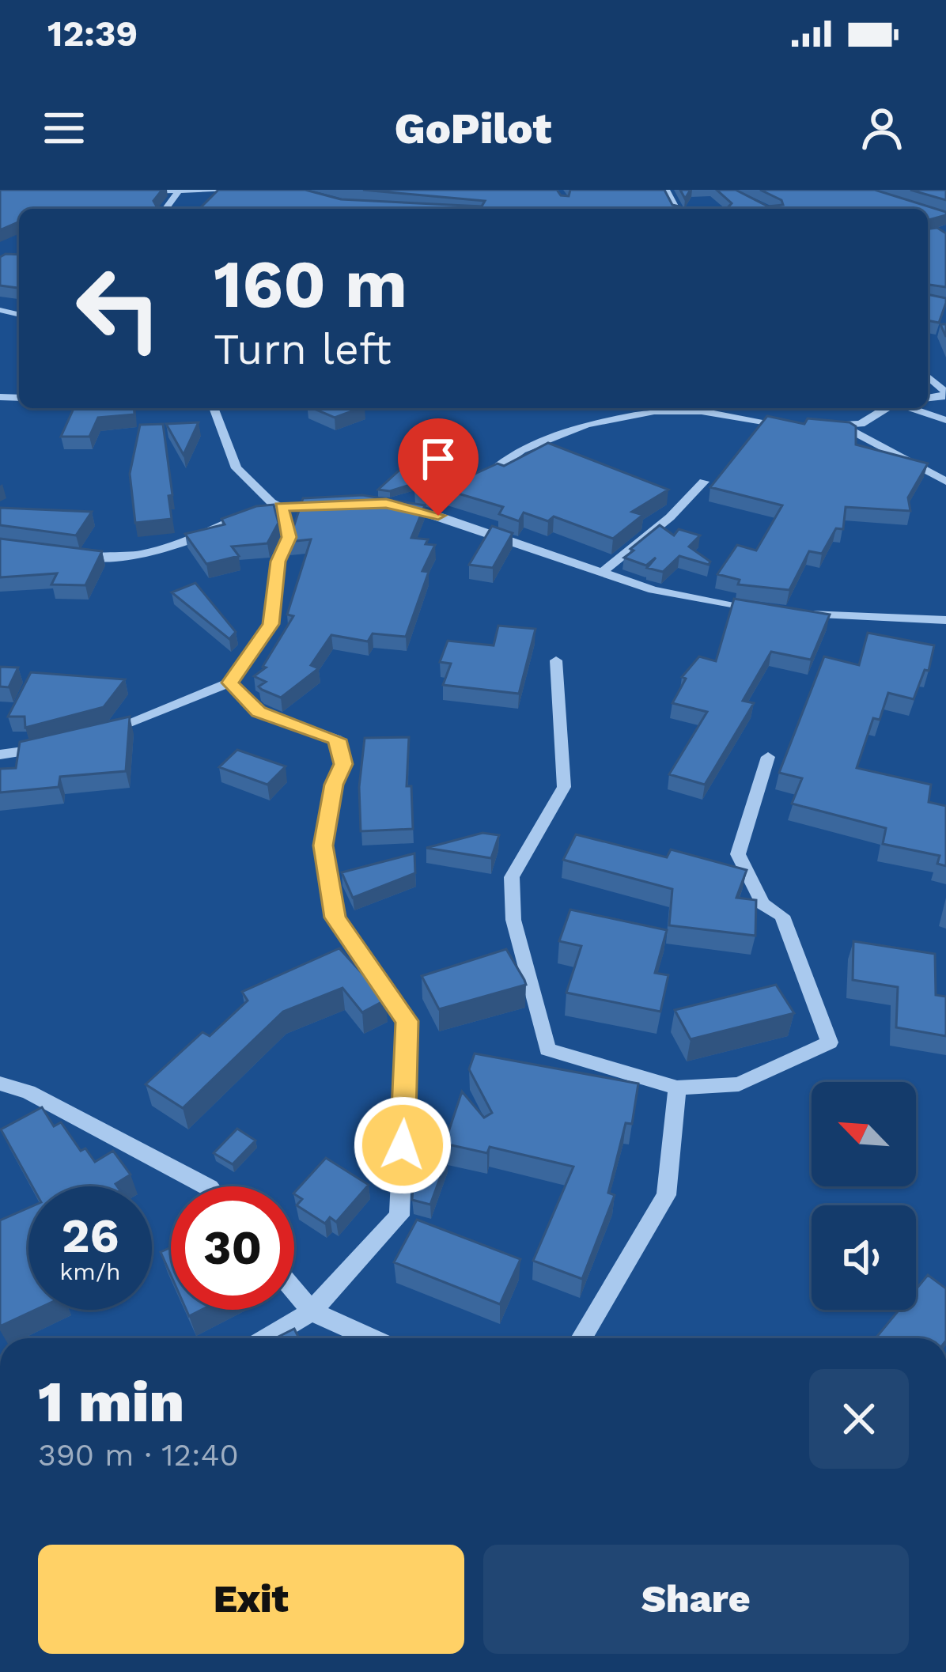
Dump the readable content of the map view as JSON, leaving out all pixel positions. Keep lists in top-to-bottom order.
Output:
{
  "north": "top left",
  "page": {
    "status": "12:39",
    "header": "GoPilot",
    "turn": ["160 m", "Turn left"],
    "speed": "26 km/h",
    "limit": "30",
    "heading": ["1 min", "390 m · 12:40"],
    "buttons": ["Exit", "Share"]
  }
}
